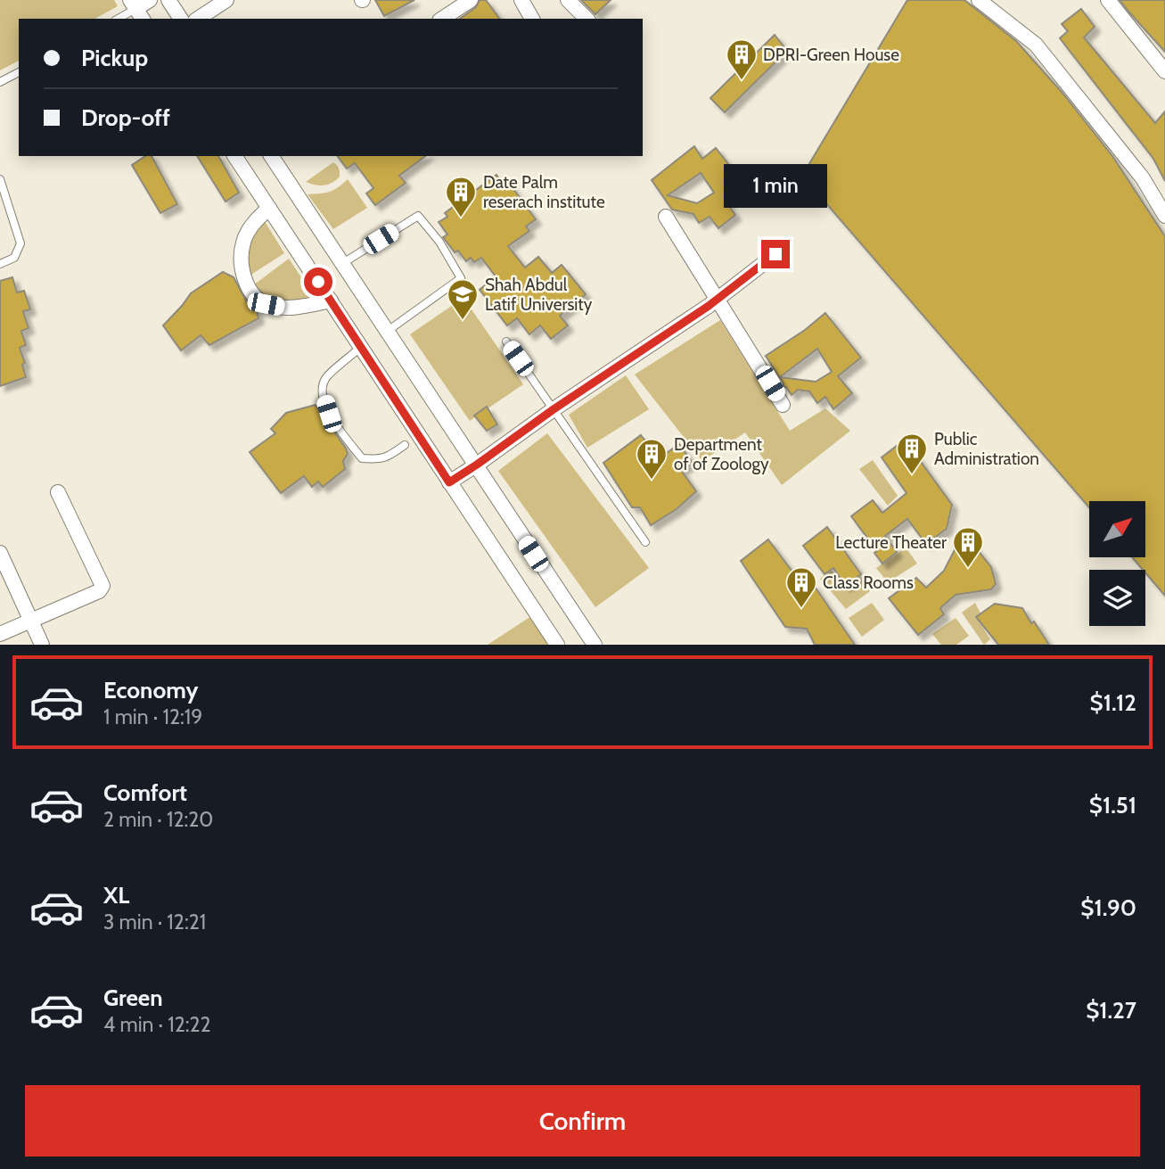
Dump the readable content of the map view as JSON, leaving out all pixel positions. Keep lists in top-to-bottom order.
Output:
{
  "places": {
    "building": [
      "DPRI-Green House",
      "Date Palm reserach institute",
      "Public Administration",
      "Department of of Zoology",
      "Lecture Theater",
      "Class Rooms"
    ],
    "school or university": ["Shah Abdul Latif University"]
  },
  "north": "top right",
  "page": {
    "banner": ["Pickup", "Drop-off"],
    "bubble": "1 min",
    "list": [
      {
        "name": "Economy",
        "note": "1 min · 12:19",
        "value": "$1.12"
      },
      {
        "name": "Comfort",
        "note": "2 min · 12:20",
        "value": "$1.51"
      },
      {
        "name": "XL",
        "note": "3 min · 12:21",
        "value": "$1.90"
      },
      {
        "name": "Green",
        "note": "4 min · 12:22",
        "value": "$1.27"
      }
    ],
    "buttons": "Confirm"
  }
}
